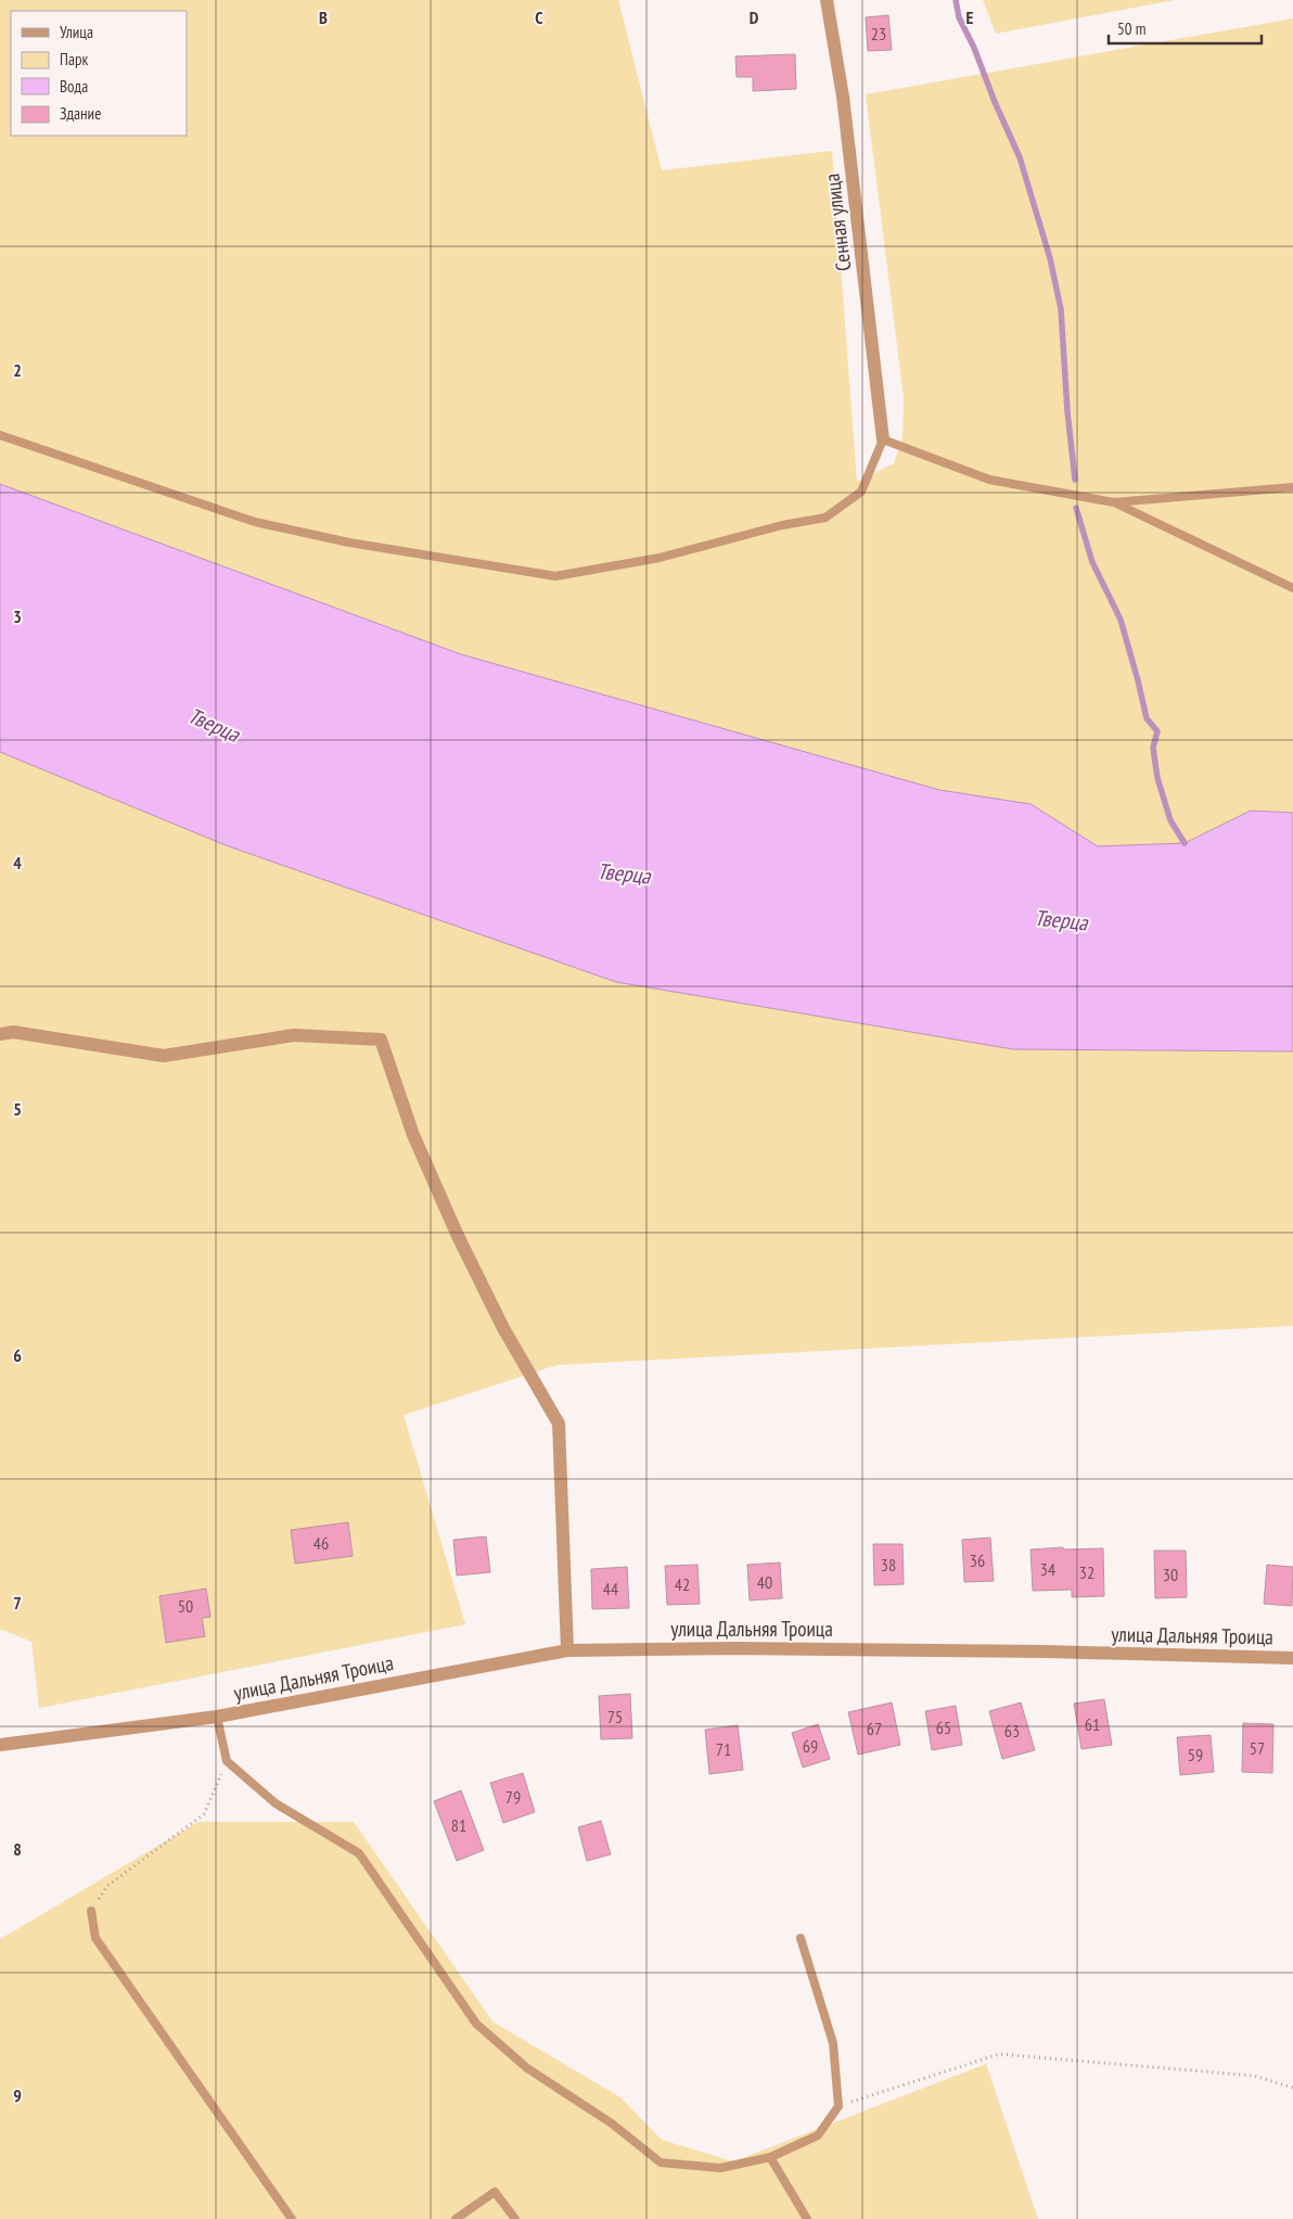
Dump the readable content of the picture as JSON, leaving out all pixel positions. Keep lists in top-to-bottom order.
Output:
{
  "streets": {
    "street": ["Сенная улица", "улица Дальняя Троица"]
  },
  "water": ["Тверца"],
  "house_numbers": [
    "23",
    "46",
    "36",
    "38",
    "34",
    "32",
    "30",
    "40",
    "42",
    "44",
    "50",
    "75",
    "61",
    "65",
    "67",
    "63",
    "69",
    "57",
    "71",
    "59",
    "79",
    "81"
  ],
  "legend": [
    "Улица",
    "Парк",
    "Вода",
    "Здание"
  ],
  "scale_bar": "50 m",
  "grid": {
    "columns": [
      "B",
      "C",
      "D",
      "E"
    ],
    "rows": [
      "2",
      "3",
      "4",
      "5",
      "6",
      "7",
      "8",
      "9"
    ]
  }
}
